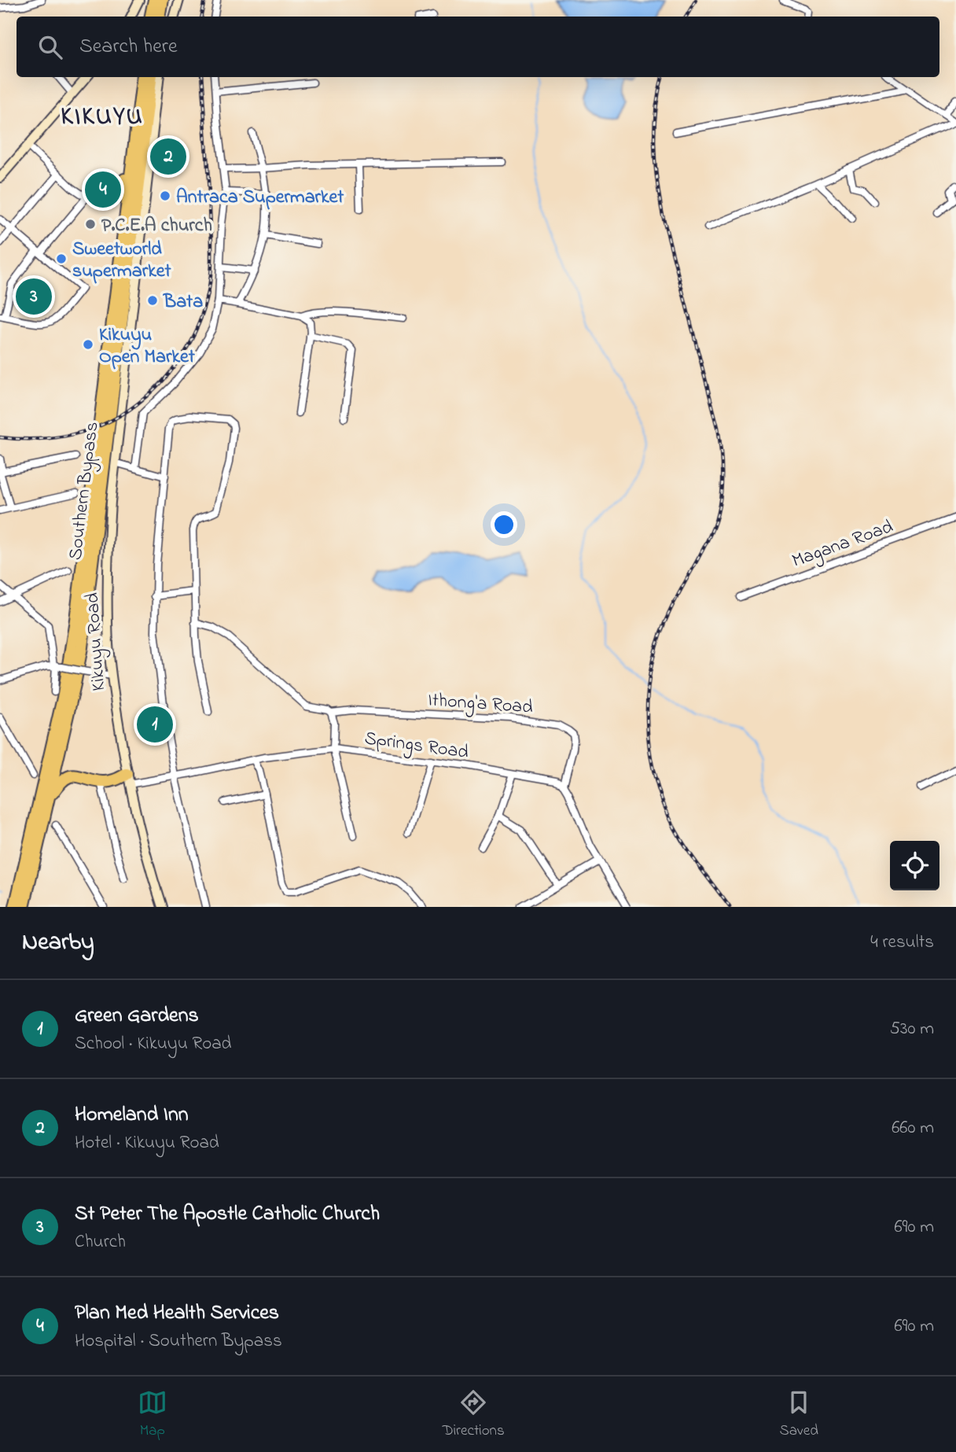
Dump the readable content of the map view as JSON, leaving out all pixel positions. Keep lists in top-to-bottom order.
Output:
{
  "streets": {
    "highway": ["Southern Bypass"],
    "main road": ["Kikuyu Road"],
    "street": ["Magana Road", "Ithong'a Road", "Springs Road"]
  },
  "crossings": [
    ["Kikuyu Road", "Springs Road"],
    ["Ithong'a Road", "Springs Road"]
  ],
  "districts": ["KIKUYU"],
  "places": [
    "Antraca Supermarket",
    "P.C.E.A church",
    "Sweetworld supermarket",
    "Bata",
    "Kikuyu Open Market"
  ],
  "page": {
    "search": "Search here",
    "pins": [
      "2",
      "4",
      "3",
      "1"
    ],
    "heading": ["Nearby", "4 results"],
    "list": [
      {
        "mark": "1",
        "name": "Green Gardens",
        "note": "School · Kikuyu Road",
        "value": "530 m"
      },
      {
        "mark": "2",
        "name": "Homeland Inn",
        "note": "Hotel · Kikuyu Road",
        "value": "660 m"
      },
      {
        "mark": "3",
        "name": "St Peter The Apostle Catholic Church",
        "note": "Church",
        "value": "690 m"
      },
      {
        "mark": "4",
        "name": "Plan Med Health Services",
        "note": "Hospital · Southern Bypass",
        "value": "690 m"
      }
    ],
    "nav": ["Map", "Directions", "Saved"]
  }
}
